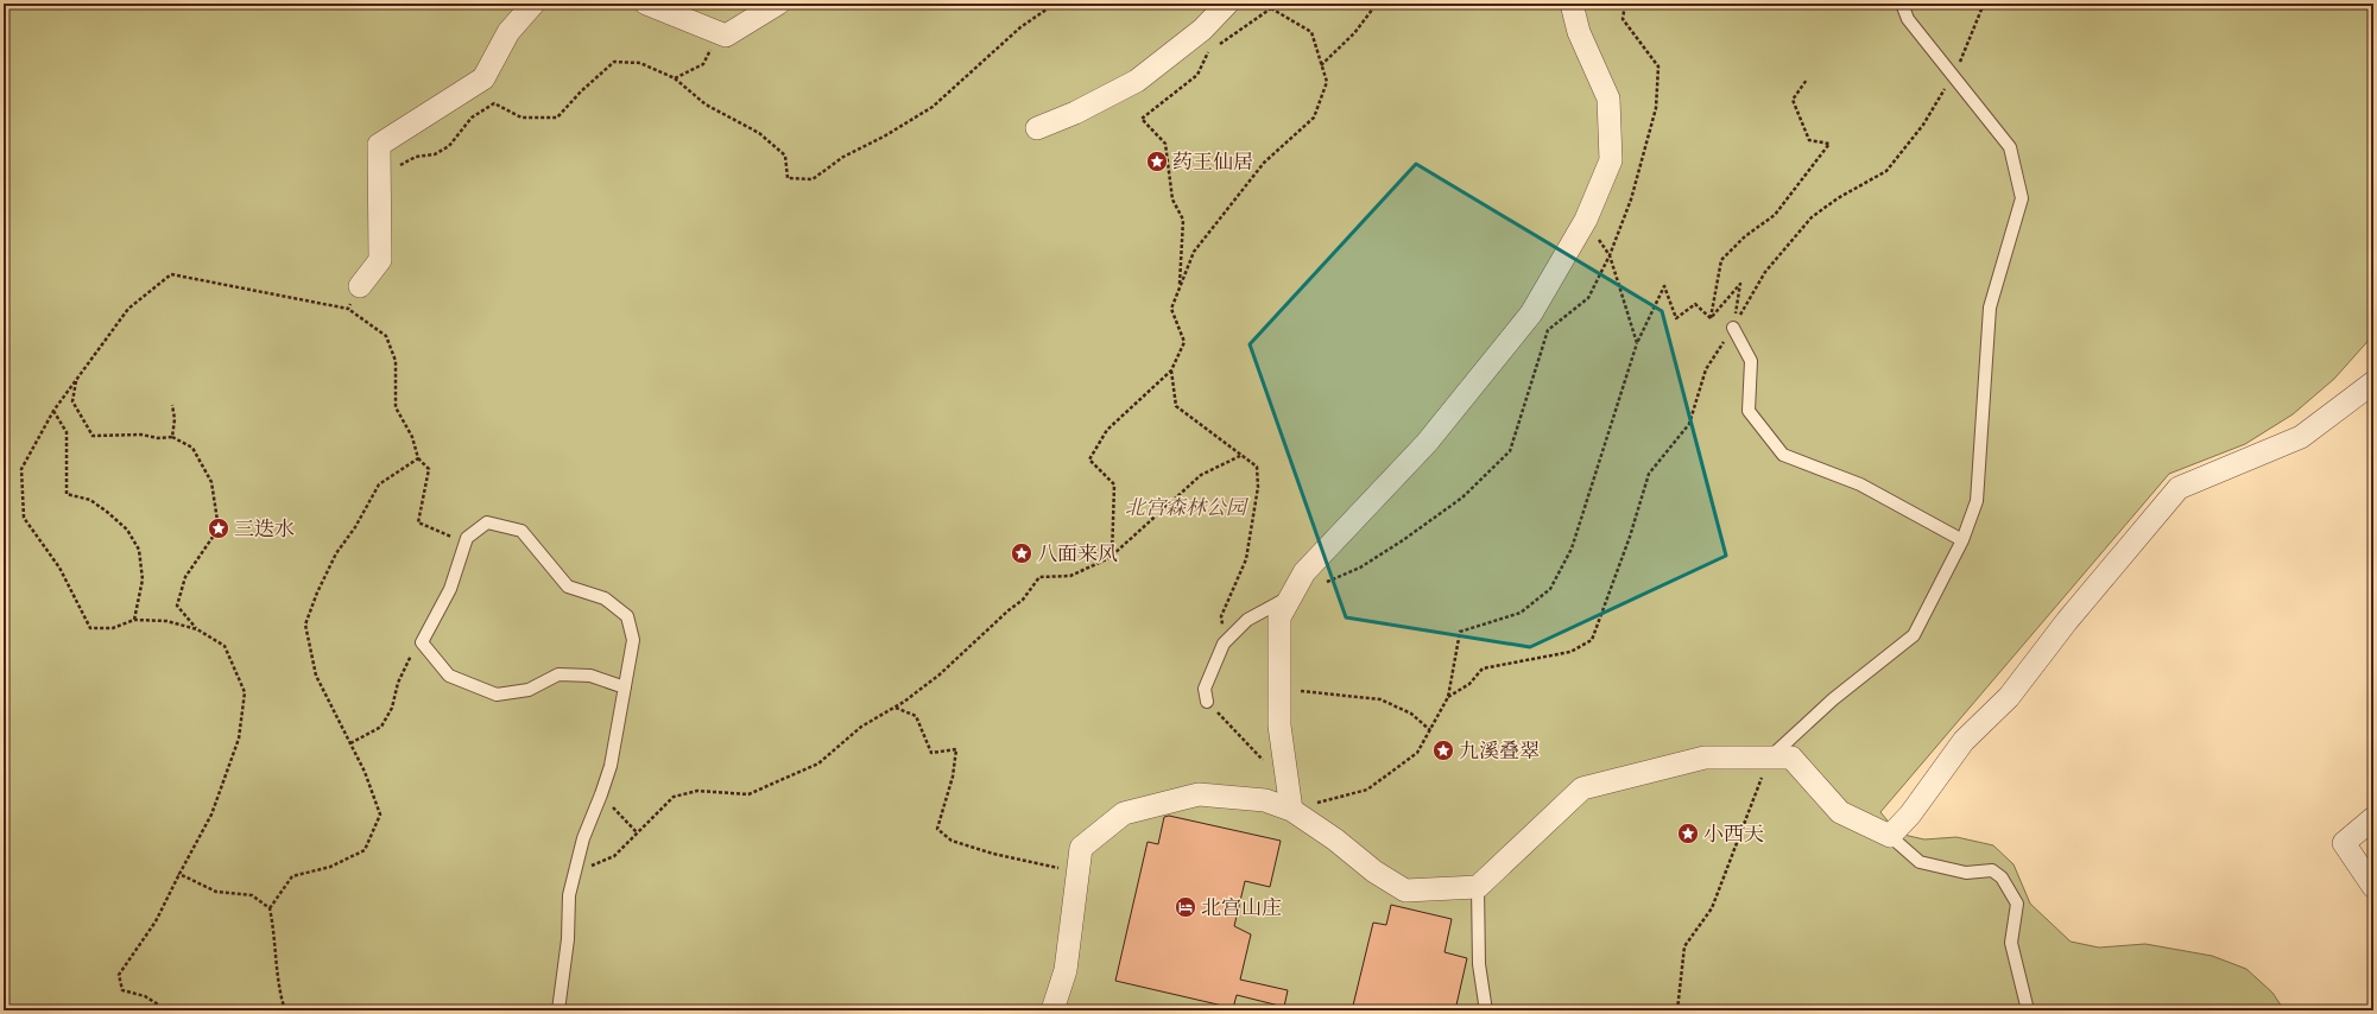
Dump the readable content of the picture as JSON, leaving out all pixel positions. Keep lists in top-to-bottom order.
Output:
{
  "parks": ["北宫森林公园"],
  "places": {
    "place": [
      "药王仙居",
      "三迭水",
      "八面来风",
      "九溪叠翠",
      "小西天"
    ],
    "hotel": ["北宫山庄"]
  }
}
